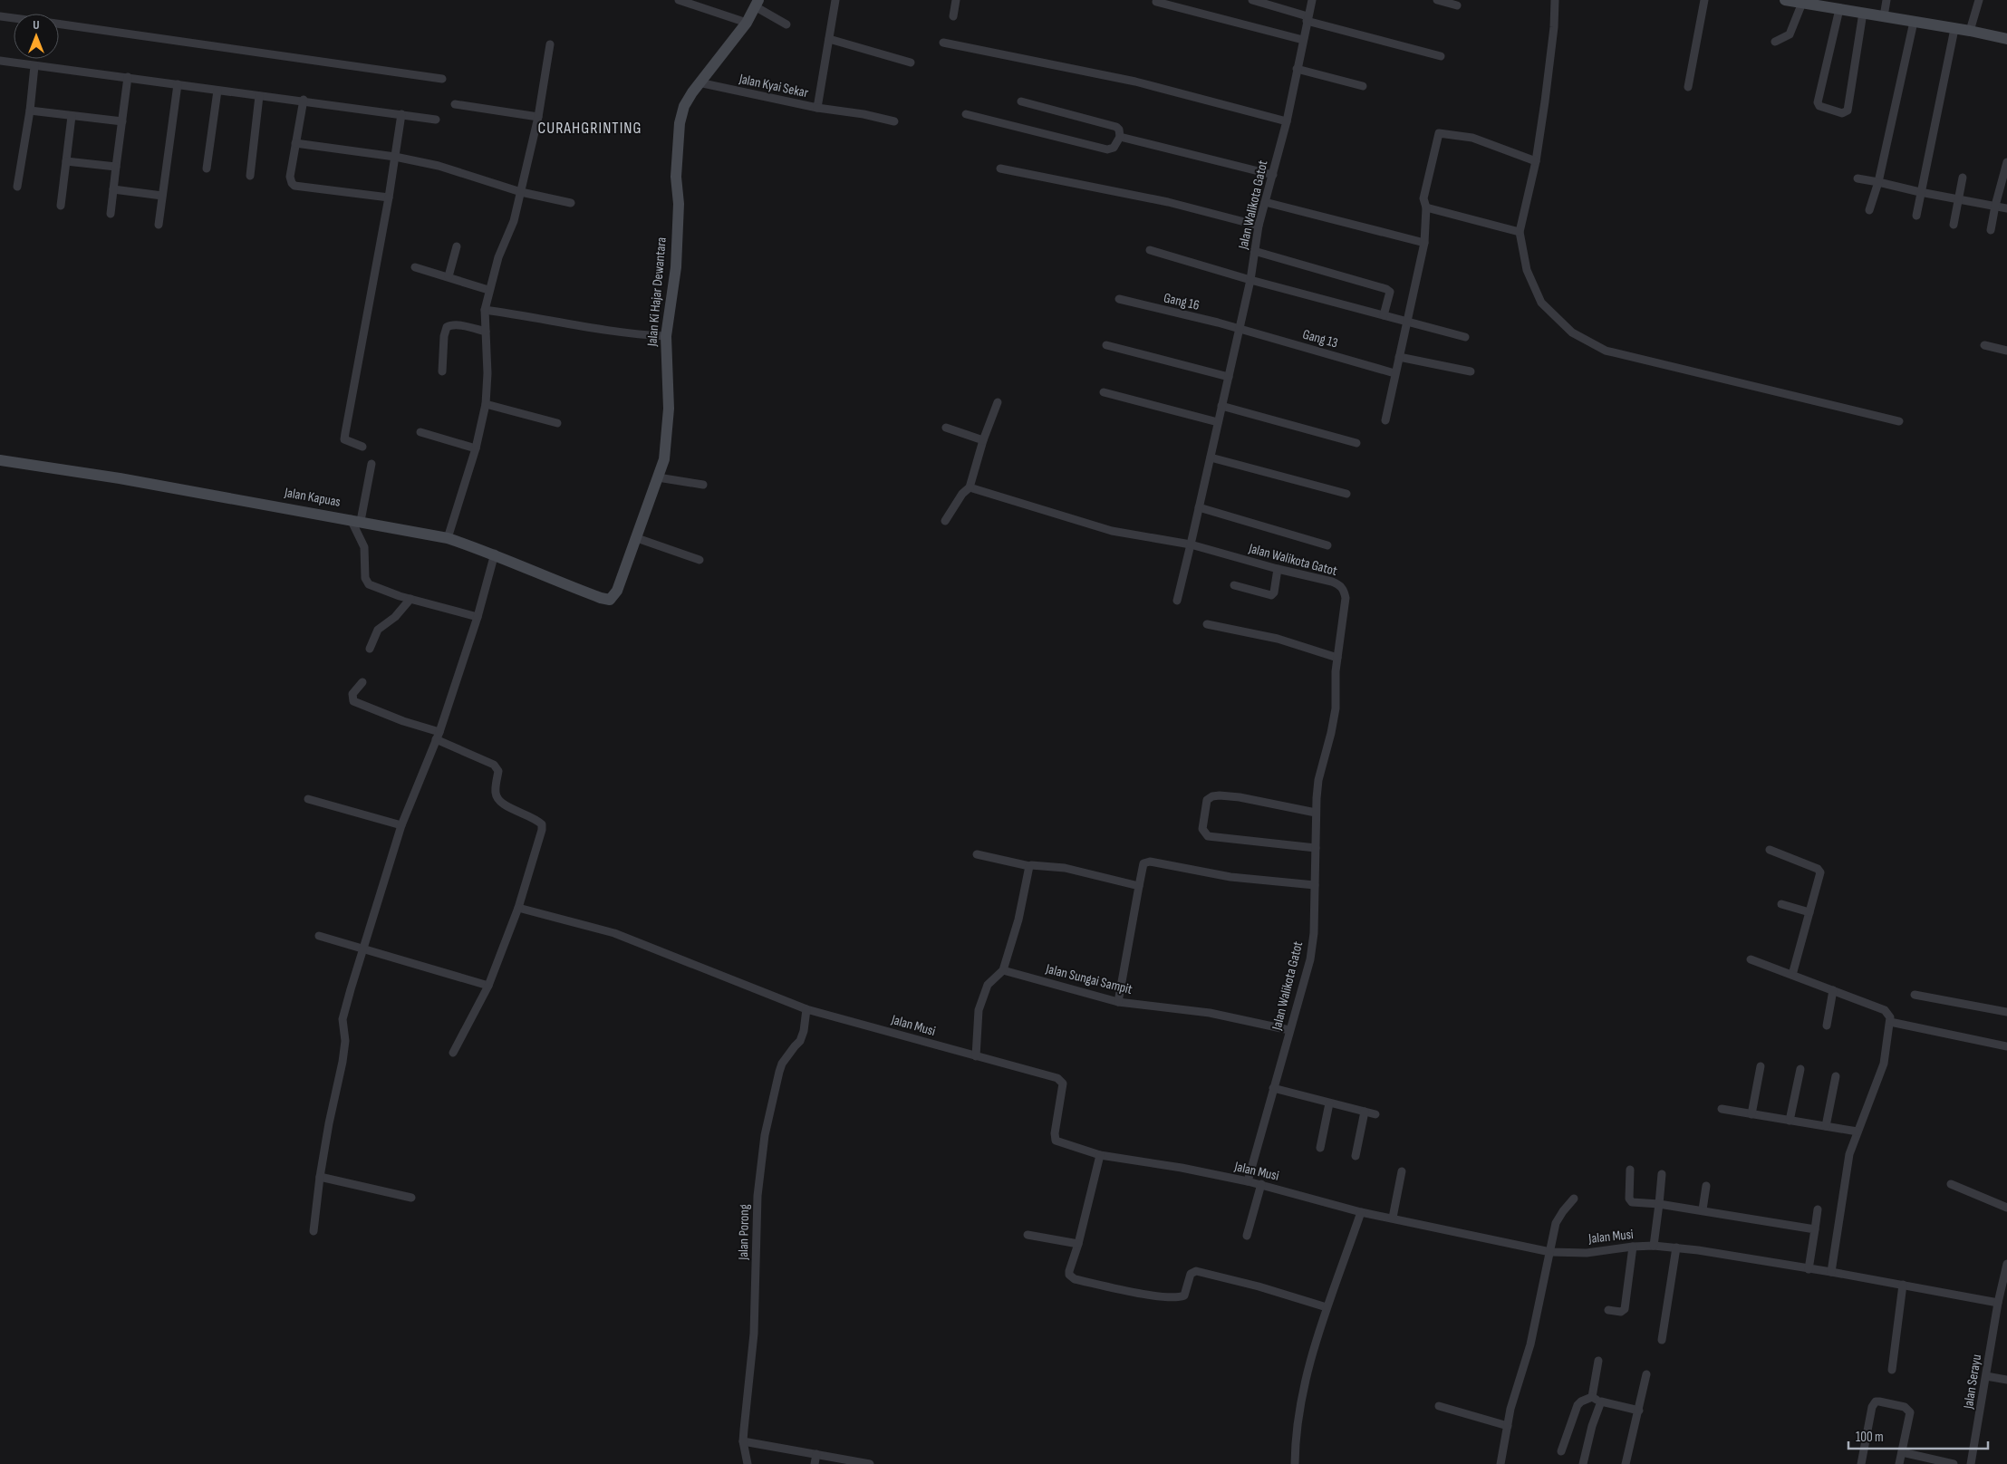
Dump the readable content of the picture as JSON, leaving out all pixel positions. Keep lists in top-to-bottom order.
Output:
{
  "streets": {
    "main road": ["Jalan Ki Hajar Dewantara", "Jalan Kapuas"],
    "street": [
      "Jalan Kyai Sekar",
      "Jalan Walikota Gatot",
      "Gang 16",
      "Gang 13",
      "Jalan Sungai Sampit",
      "Jalan Musi",
      "Jalan Porong",
      "Jalan Serayu"
    ]
  },
  "crossings": [
    ["Jalan Kyai Sekar", "Jalan Ki Hajar Dewantara"],
    ["Jalan Walikota Gatot", "Gang 16"],
    ["Jalan Walikota Gatot", "Gang 13"],
    ["Jalan Walikota Gatot", "Jalan Sungai Sampit"],
    ["Jalan Walikota Gatot", "Jalan Musi"],
    ["Jalan Ki Hajar Dewantara", "Jalan Kapuas"],
    ["Gang 16", "Gang 13"],
    ["Jalan Musi", "Jalan Porong"],
    ["Jalan Musi", "Jalan Serayu"]
  ],
  "districts": ["CURAHGRINTING"],
  "scale_bar": "100 m",
  "north": "top"
}
